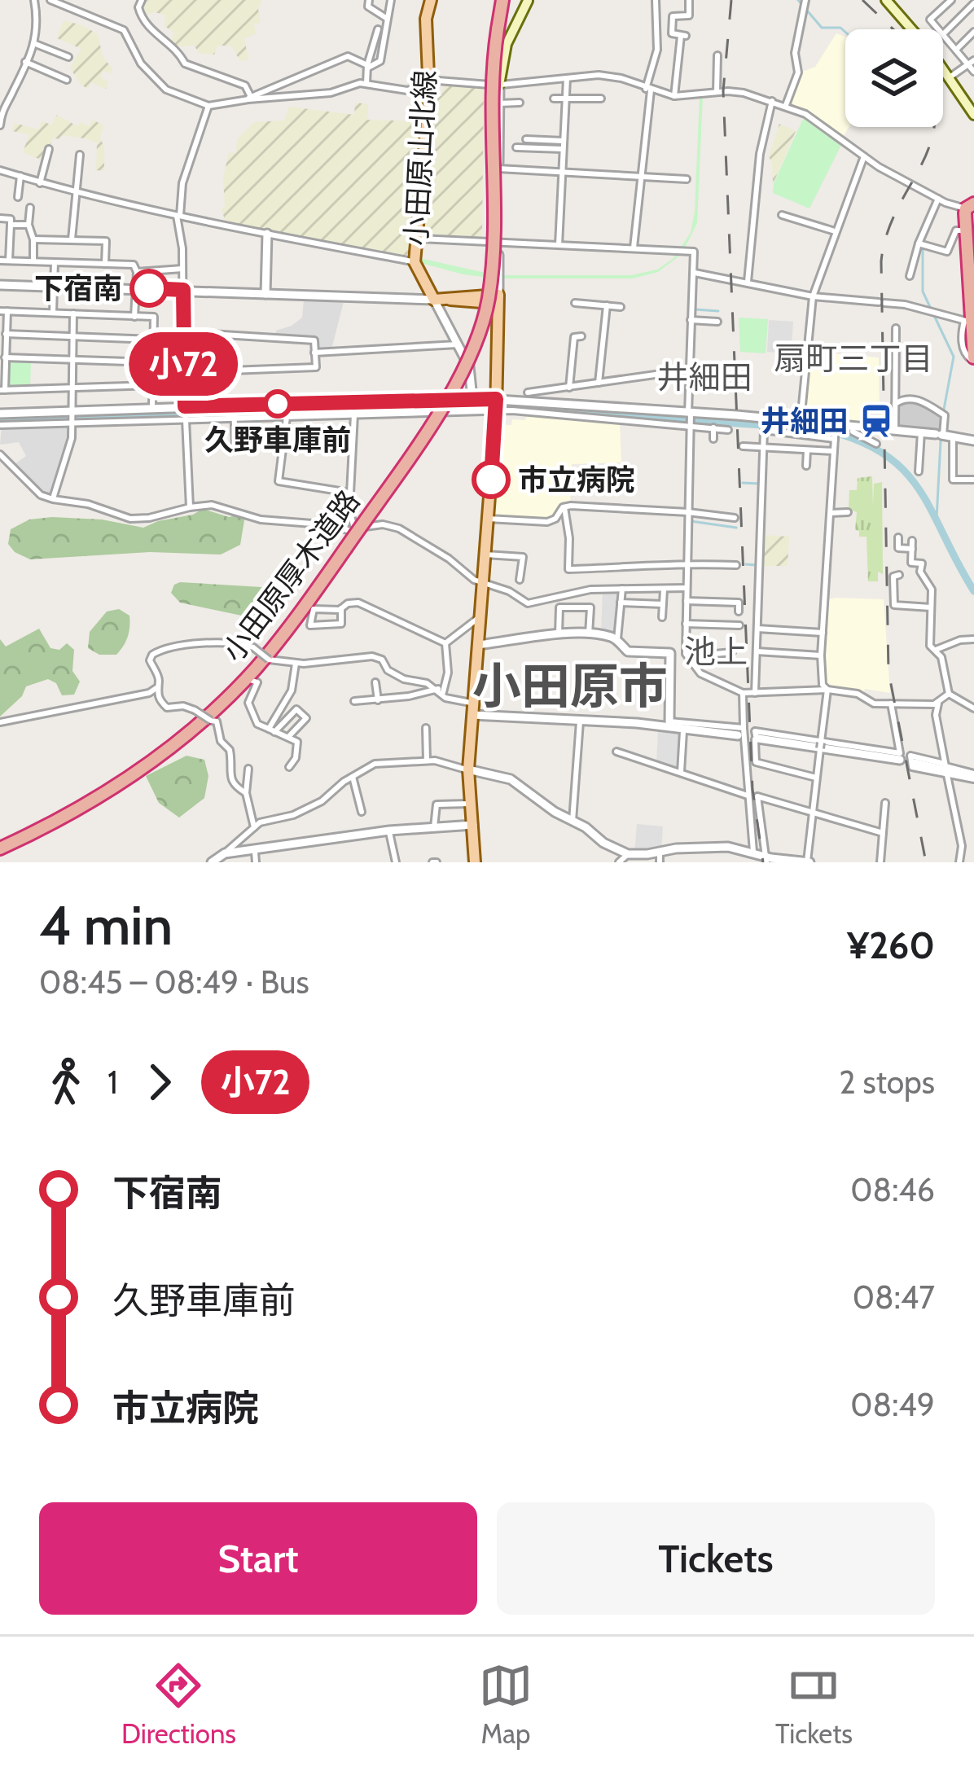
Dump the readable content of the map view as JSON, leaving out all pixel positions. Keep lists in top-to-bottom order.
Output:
{
  "streets": {
    "highway": ["小田原厚木道路"],
    "main road": ["小田原山北線"]
  },
  "districts": [
    "扇町三丁目",
    "井細田",
    "池上",
    "小田原市"
  ],
  "places": {
    "other": ["下宿南", "久野車庫前", "市立病院"],
    "station": ["井細田"]
  },
  "lines": ["bus line 小72"],
  "page": {
    "on_map": "小72",
    "heading": ["4 min", "08:45 – 08:49 · Bus", "¥260"],
    "legs": ["1", "小72", "2 stops"],
    "list": [
      {
        "name": "下宿南",
        "value": "08:46"
      },
      {
        "name": "久野車庫前",
        "value": "08:47"
      },
      {
        "name": "市立病院",
        "value": "08:49"
      }
    ],
    "buttons": ["Start", "Tickets"],
    "tabs": ["Directions", "Map", "Tickets"]
  }
}
